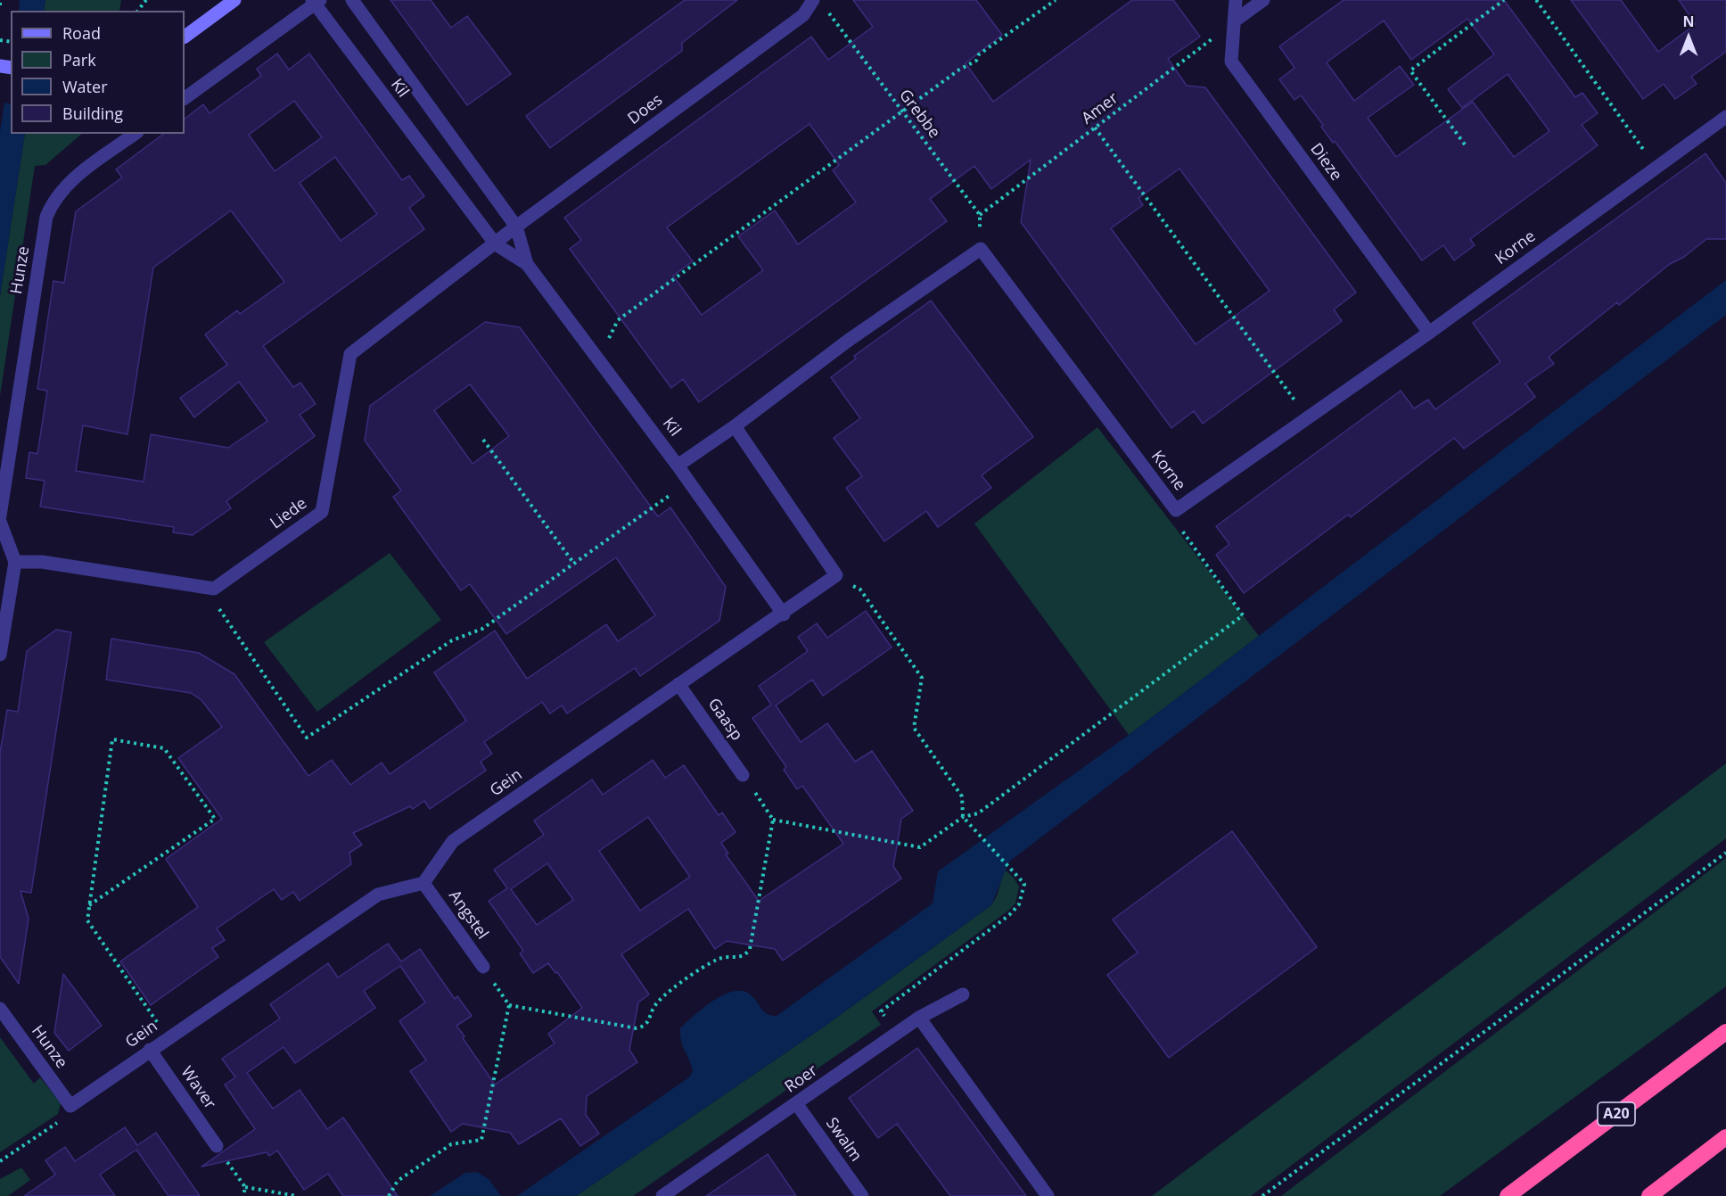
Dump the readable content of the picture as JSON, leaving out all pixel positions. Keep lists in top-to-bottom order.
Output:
{
  "streets": {
    "highway": ["A20"],
    "street": [
      "Kil",
      "Does",
      "Dieze",
      "Korne",
      "Hunze",
      "Liede",
      "Gaasp",
      "Gein",
      "Angstel",
      "Roer",
      "Waver",
      "Swalm"
    ],
    "path": ["Amer", "Grebbe"]
  },
  "crossings": [
    ["Kil", "Does"],
    ["Kil", "Liede"],
    ["Kil", "Gein"],
    ["Amer", "Grebbe"],
    ["Amer", "Dieze"],
    ["Does", "Liede"],
    ["Dieze", "Korne"],
    ["Hunze", "Gein"],
    ["Gaasp", "Gein"],
    ["Gein", "Angstel"],
    ["Gein", "Waver"],
    ["Roer", "Swalm"]
  ],
  "legend": [
    "Road",
    "Park",
    "Water",
    "Building"
  ],
  "north": "top"
}
